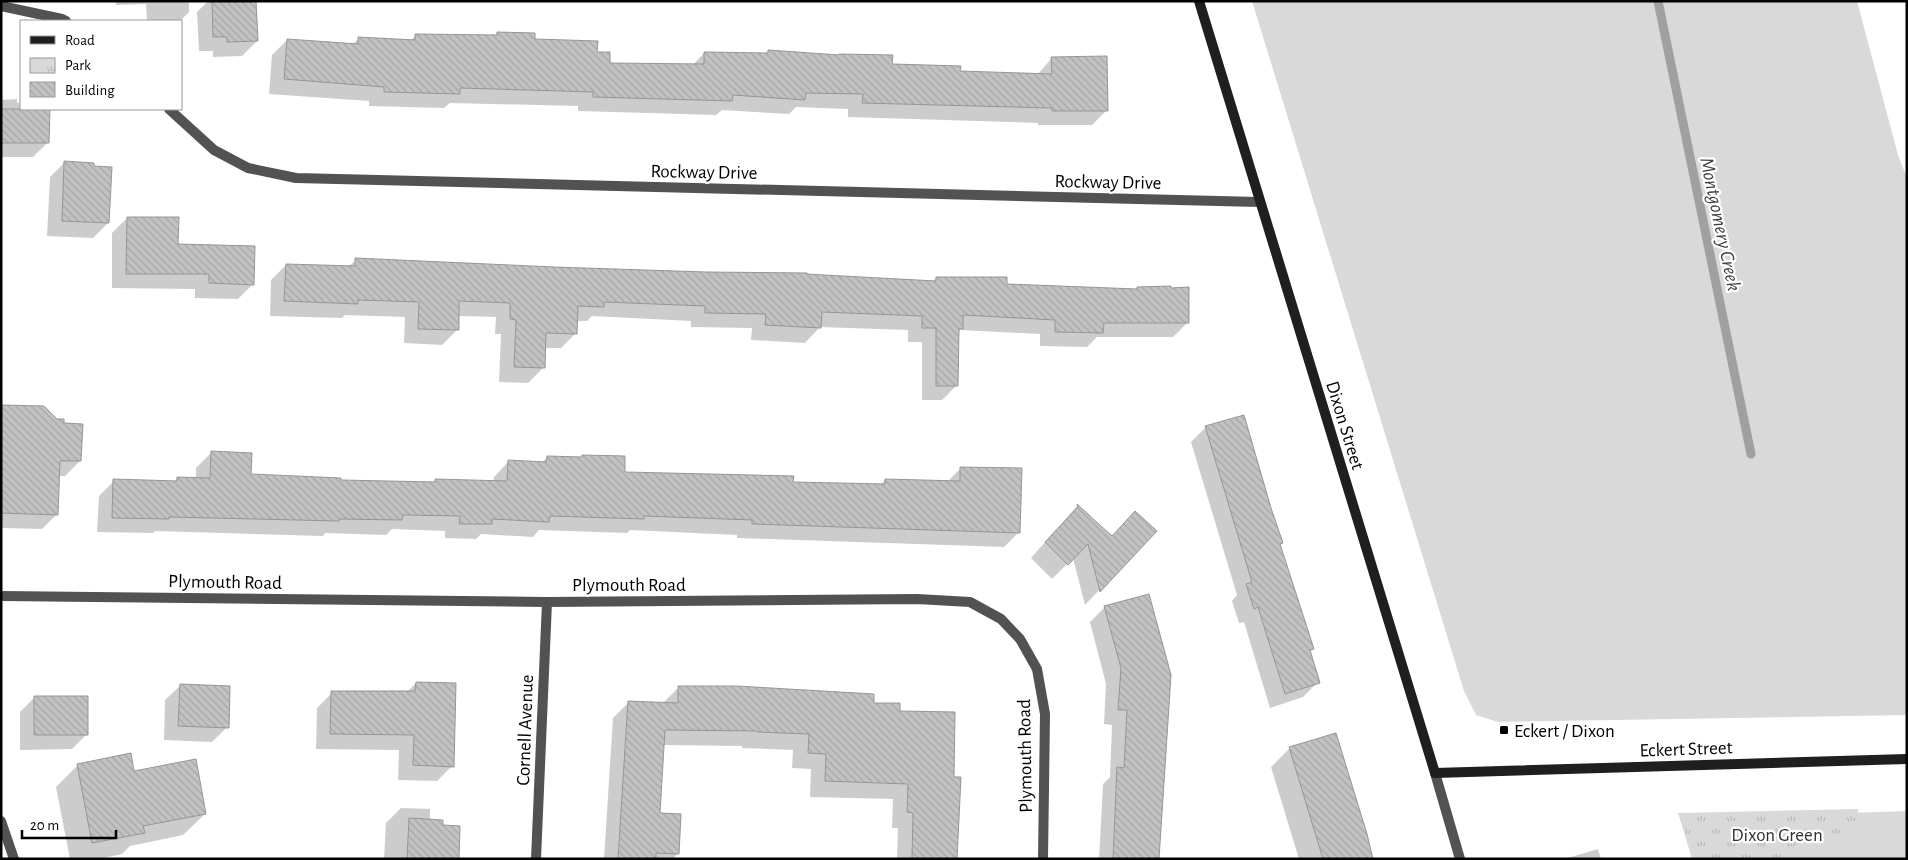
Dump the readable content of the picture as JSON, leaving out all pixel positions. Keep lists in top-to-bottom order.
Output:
{
  "streets": {
    "street": [
      "Rockway Drive",
      "Dixon Street",
      "Plymouth Road",
      "Cornell Avenue",
      "Eckert Street"
    ]
  },
  "crossings": [
    ["Rockway Drive", "Dixon Street"],
    ["Dixon Street", "Eckert Street"],
    ["Plymouth Road", "Cornell Avenue"]
  ],
  "water": ["Montgomery Creek"],
  "parks": ["Dixon Green"],
  "places": {
    "transit": ["Eckert / Dixon"]
  },
  "legend": ["Road", "Park", "Building"],
  "scale_bar": "20 m"
}
